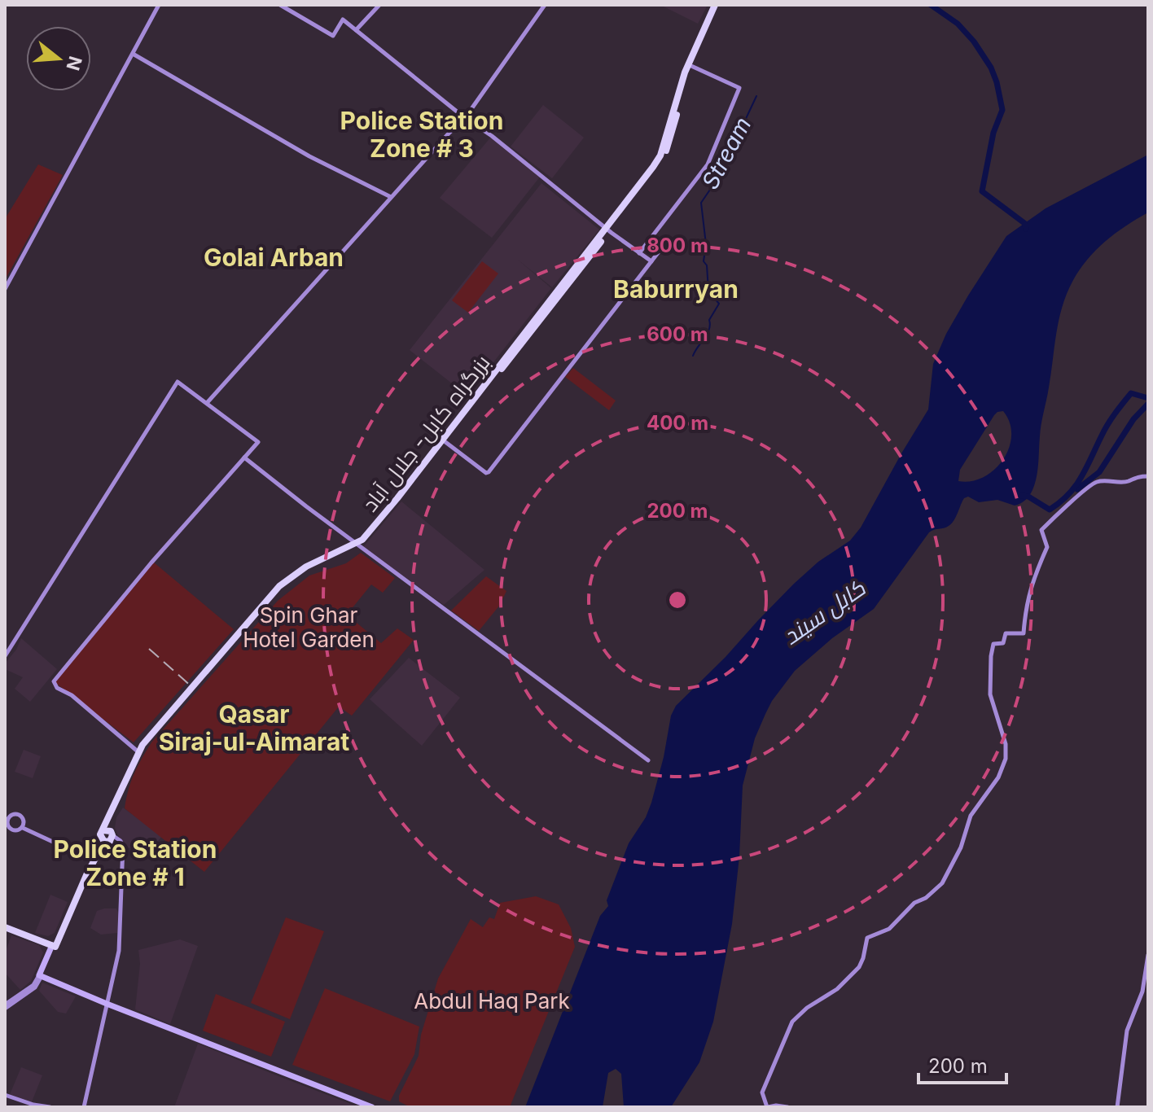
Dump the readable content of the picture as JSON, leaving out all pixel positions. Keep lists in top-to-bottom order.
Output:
{
  "streets": {
    "highway": ["بزرگراه کابل- جلال آباد"]
  },
  "districts": [
    "Police Station Zone # 3",
    "Golai Arban",
    "Baburryan",
    "Qasar Siraj-ul-Aimarat",
    "Police Station Zone # 1"
  ],
  "water": ["Stream", "کابل سيند"],
  "parks": ["Spin Ghar Hotel Garden", "Abdul Haq Park"],
  "scale_bar": "200 m",
  "north": "right",
  "rings": [
    "800 m",
    "600 m",
    "400 m",
    "200 m"
  ]
}
